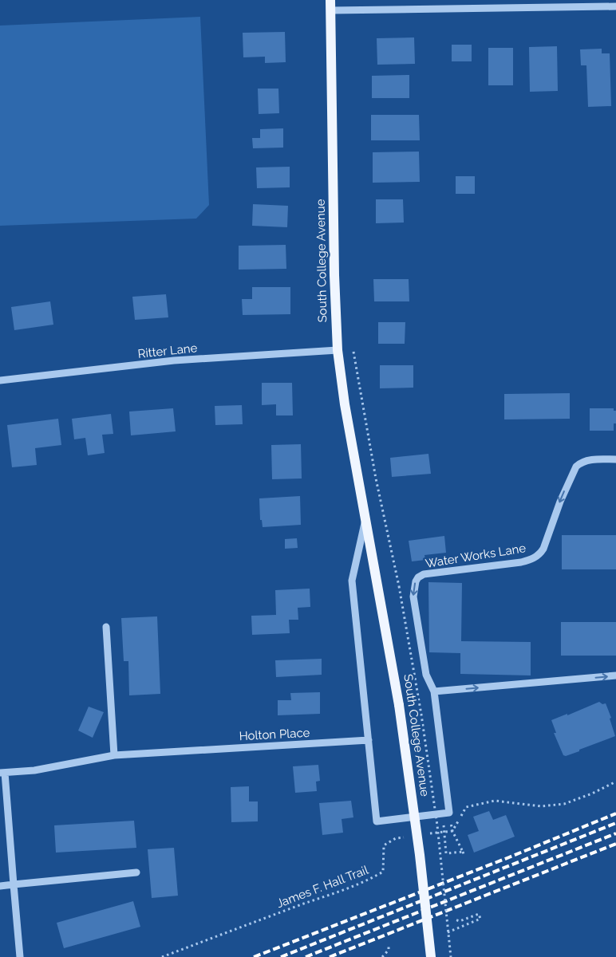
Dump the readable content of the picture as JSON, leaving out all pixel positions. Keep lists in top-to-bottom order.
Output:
{
  "streets": {
    "main road": ["South College Avenue"],
    "street": ["Ritter Lane", "Water Works Lane", "Holton Place"],
    "path": ["James F. Hall Trail"]
  },
  "crossings": [
    ["South College Avenue", "Ritter Lane"],
    ["South College Avenue", "Water Works Lane"],
    ["South College Avenue", "Holton Place"]
  ]
}
